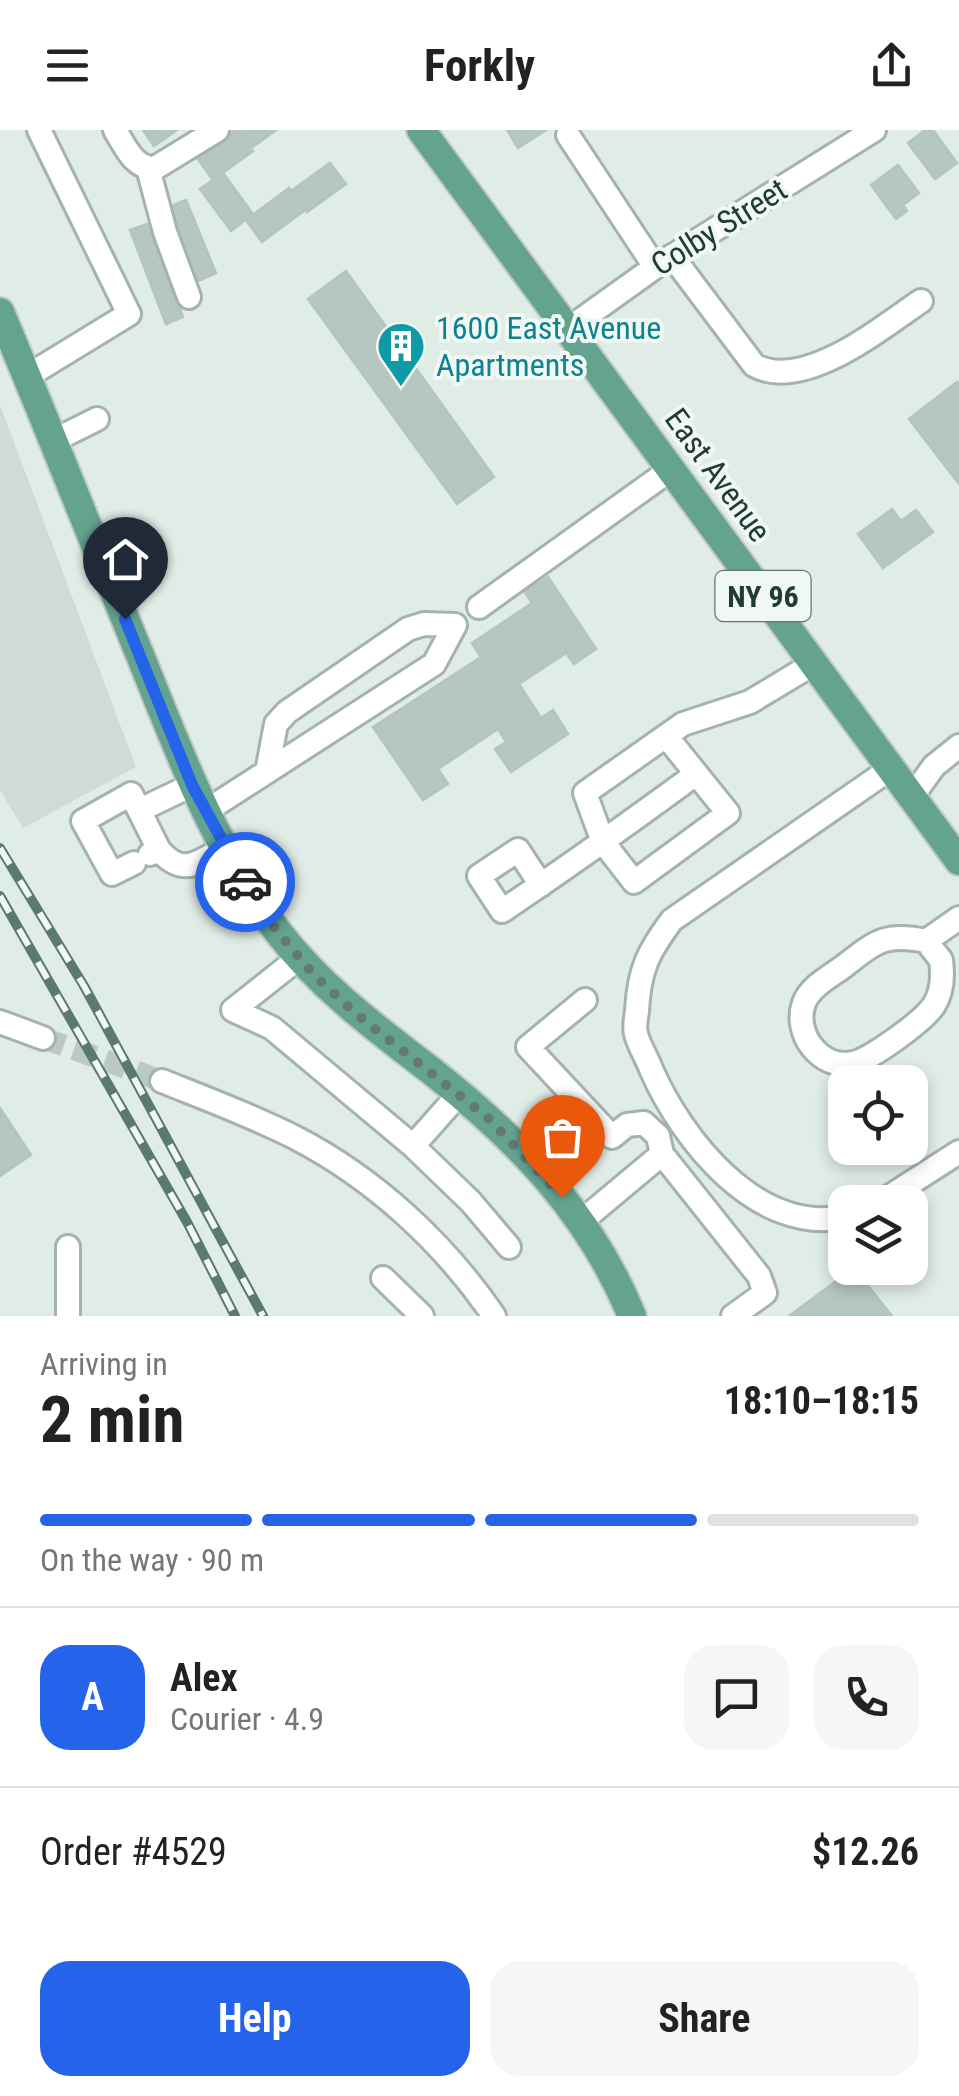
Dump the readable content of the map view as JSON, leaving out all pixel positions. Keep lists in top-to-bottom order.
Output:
{
  "streets": {
    "main road": ["East Avenue", "NY 96"],
    "street": ["Colby Street"]
  },
  "crossings": [
    ["Colby Street", "East Avenue"]
  ],
  "places": {
    "building": ["1600 East Avenue Apartments"]
  },
  "page": {
    "header": "Forkly",
    "heading": ["2 min", "Arriving in", "18:10–18:15"],
    "panel": [
      "Alex",
      "Courier · 4.9",
      "Order #4529",
      "$12.26"
    ],
    "bar": "On the way · 90 m",
    "round": "A",
    "buttons": ["Help", "Share"]
  }
}
